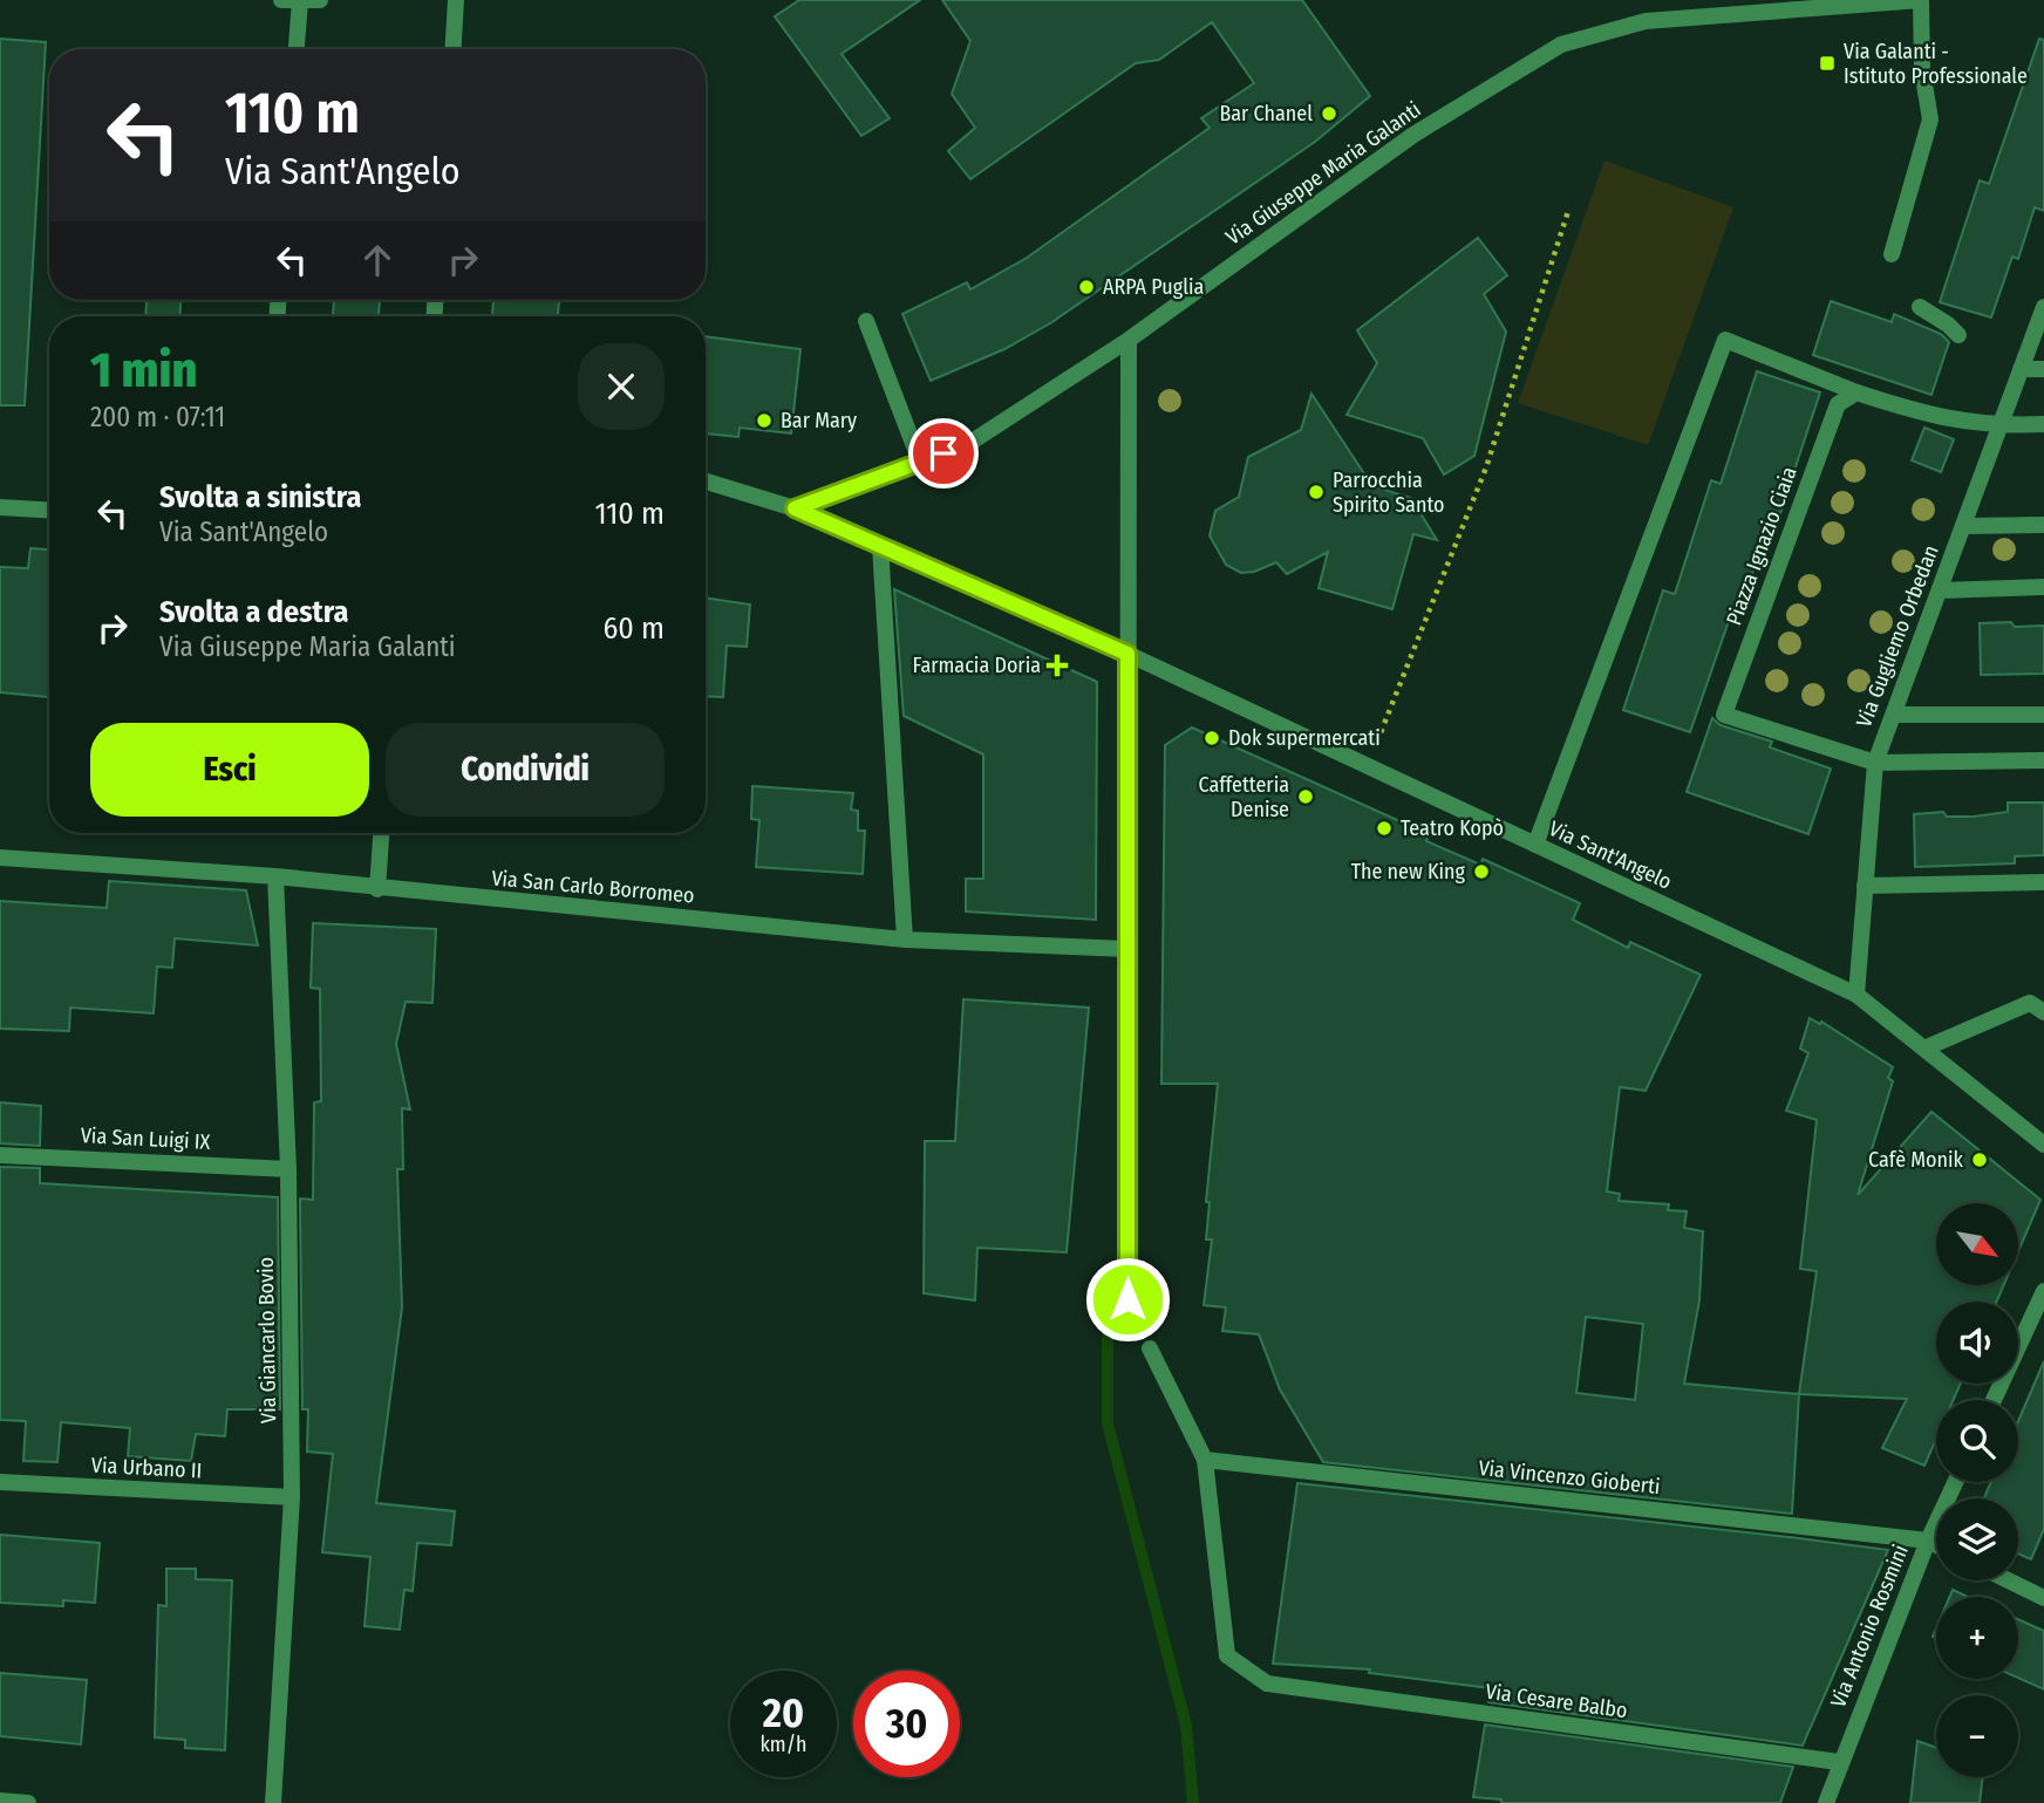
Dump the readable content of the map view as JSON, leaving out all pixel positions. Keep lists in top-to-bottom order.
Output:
{
  "streets": {
    "street": [
      "Via Giuseppe Maria Galanti",
      "Piazza Ignazio Ciaia",
      "Via Gugliemo Orbedan",
      "Via Sant'Angelo",
      "Via San Carlo Borromeo",
      "Via San Luigi IX",
      "Via Giancarlo Bovio",
      "Via Urbano II",
      "Via Vincenzo Gioberti",
      "Via Antonio Rosmini",
      "Via Cesare Balbo"
    ]
  },
  "crossings": [
    ["Via Giuseppe Maria Galanti", "Via Sant'Angelo"],
    ["Piazza Ignazio Ciaia", "Via Gugliemo Orbedan"],
    ["Via Gugliemo Orbedan", "Via Sant'Angelo"],
    ["Via San Carlo Borromeo", "Via Giancarlo Bovio"],
    ["Via San Luigi IX", "Via Giancarlo Bovio"],
    ["Via Giancarlo Bovio", "Via Urbano II"],
    ["Via Vincenzo Gioberti", "Via Antonio Rosmini"],
    ["Via Vincenzo Gioberti", "Via Cesare Balbo"],
    ["Via Antonio Rosmini", "Via Cesare Balbo"]
  ],
  "places": {
    "transit": ["Via Galanti - Istituto Professionale"],
    "other": [
      "Bar Chanel",
      "ARPA Puglia",
      "Bar Mary",
      "Parrocchia Spirito Santo",
      "Dok supermercati",
      "Caffetteria Denise",
      "Teatro Kopò",
      "The new King",
      "Cafè Monik"
    ],
    "health": ["Farmacia Doria"]
  },
  "north": "bottom right",
  "page": {
    "turn": ["110 m", "Via Sant'Angelo"],
    "heading": ["1 min", "200 m · 07:11"],
    "list": [
      {
        "name": "Svolta a sinistra",
        "note": "Via Sant'Angelo",
        "value": "110 m"
      },
      {
        "name": "Svolta a destra",
        "note": "Via Giuseppe Maria Galanti",
        "value": "60 m"
      }
    ],
    "buttons": ["Esci", "Condividi"],
    "map_buttons": ["+", "−"],
    "speed": "20 km/h",
    "limit": "30"
  }
}
